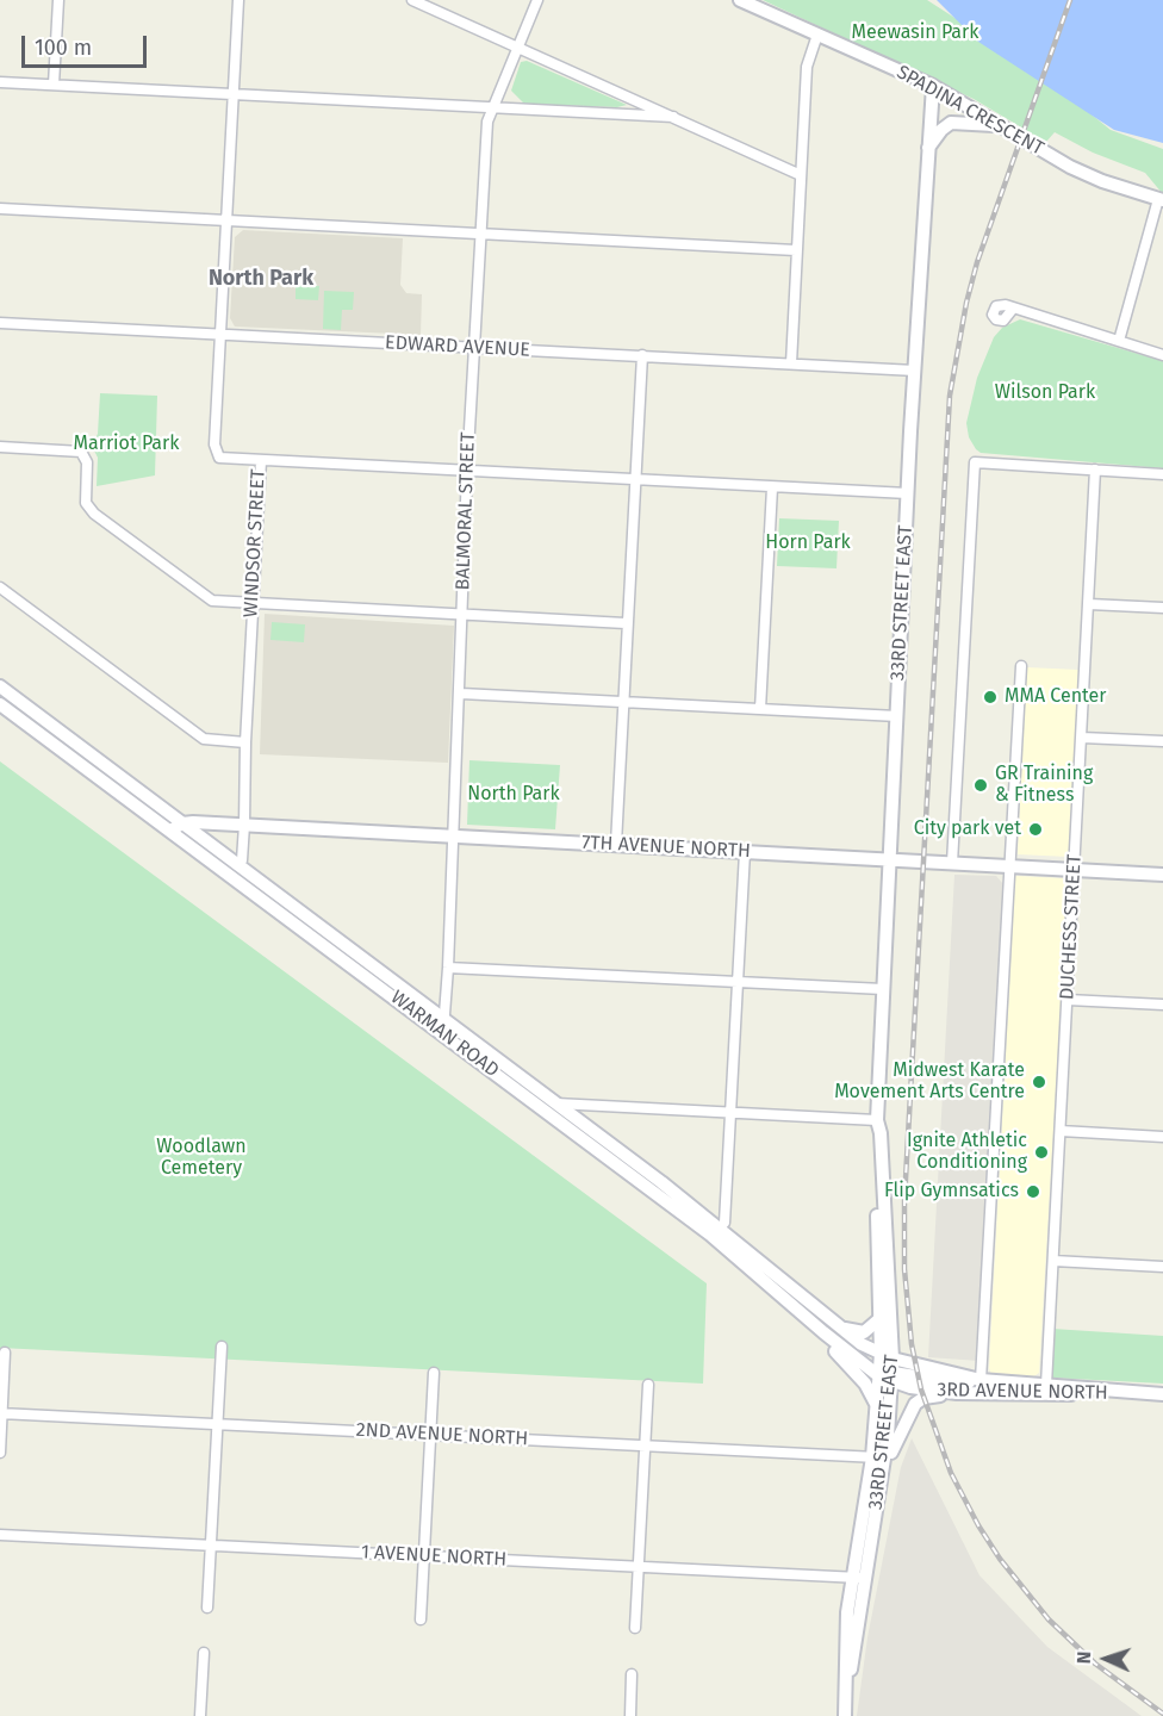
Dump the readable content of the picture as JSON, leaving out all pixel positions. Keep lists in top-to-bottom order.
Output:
{
  "streets": {
    "main road": [
      "SPADINA CRESCENT",
      "33RD STREET EAST",
      "7TH AVENUE NORTH",
      "WARMAN ROAD",
      "3RD AVENUE NORTH"
    ],
    "street": [
      "EDWARD AVENUE",
      "BALMORAL STREET",
      "WINDSOR STREET",
      "DUCHESS STREET",
      "2ND AVENUE NORTH",
      "1 AVENUE NORTH"
    ]
  },
  "crossings": [
    ["SPADINA CRESCENT", "33RD STREET EAST"],
    ["EDWARD AVENUE", "BALMORAL STREET"],
    ["EDWARD AVENUE", "WINDSOR STREET"],
    ["EDWARD AVENUE", "33RD STREET EAST"],
    ["BALMORAL STREET", "7TH AVENUE NORTH"],
    ["BALMORAL STREET", "WARMAN ROAD"],
    ["WINDSOR STREET", "7TH AVENUE NORTH"],
    ["WINDSOR STREET", "WARMAN ROAD"],
    ["33RD STREET EAST", "7TH AVENUE NORTH"],
    ["33RD STREET EAST", "WARMAN ROAD"],
    ["33RD STREET EAST", "3RD AVENUE NORTH"],
    ["33RD STREET EAST", "2ND AVENUE NORTH"],
    ["33RD STREET EAST", "1 AVENUE NORTH"],
    ["7TH AVENUE NORTH", "DUCHESS STREET"],
    ["7TH AVENUE NORTH", "WARMAN ROAD"],
    ["DUCHESS STREET", "3RD AVENUE NORTH"],
    ["WARMAN ROAD", "3RD AVENUE NORTH"]
  ],
  "districts": ["North Park"],
  "parks": [
    "Meewasin Park",
    "Wilson Park",
    "Marriot Park",
    "Horn Park",
    "North Park",
    "Woodlawn Cemetery"
  ],
  "places": [
    "MMA Center",
    "GR Training & Fitness",
    "City park vet",
    "Midwest Karate Movement Arts Centre",
    "Ignite Athletic Conditioning",
    "Flip Gymnsatics"
  ],
  "scale_bar": "100 m",
  "north": "left"
}
